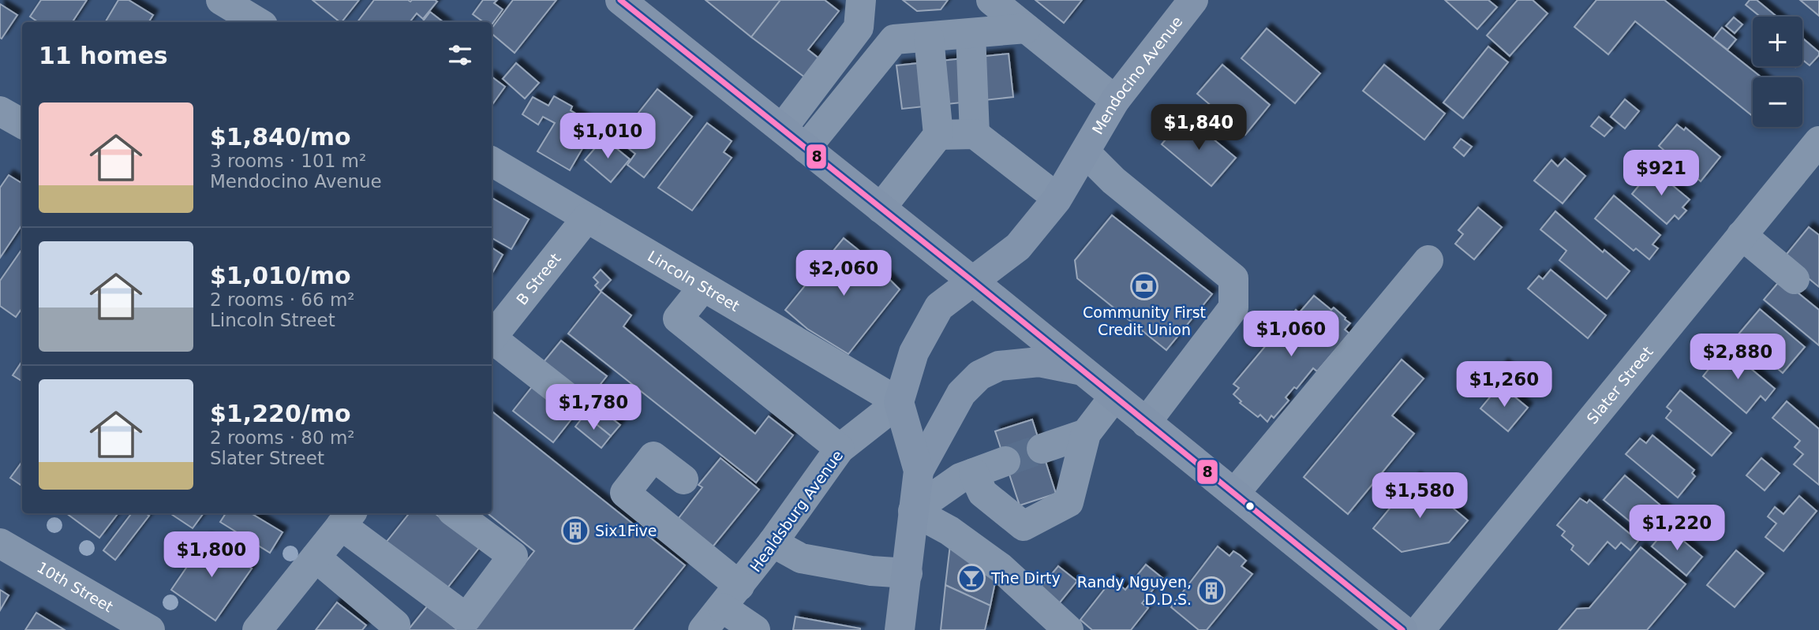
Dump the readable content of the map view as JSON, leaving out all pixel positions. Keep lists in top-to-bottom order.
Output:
{
  "streets": {
    "main road": ["Mendocino Avenue"],
    "street": [
      "B Street",
      "Lincoln Street",
      "Slater Street",
      "Healdsburg Avenue",
      "10th Street"
    ]
  },
  "crossings": [
    ["Mendocino Avenue", "Lincoln Street"],
    ["Mendocino Avenue", "Healdsburg Avenue"],
    ["B Street", "Lincoln Street"],
    ["Lincoln Street", "Healdsburg Avenue"]
  ],
  "places": {
    "bank": ["Community First Credit Union"],
    "building": ["Six1Five", "Randy Nguyen, D.D.S."],
    "bar": ["The Dirty"]
  },
  "lines": ["transit line 8"],
  "page": {
    "map_buttons": ["+", "−"],
    "heading": "11 homes",
    "list": [
      {
        "name": "$1,840/mo",
        "note": "3 rooms · 101 m² · Mendocino Avenue"
      },
      {
        "name": "$1,010/mo",
        "note": "2 rooms · 66 m² · Lincoln Street"
      },
      {
        "name": "$1,220/mo",
        "note": "2 rooms · 80 m² · Slater Street"
      }
    ],
    "price": [
      "$1,840",
      "$1,010",
      "$921",
      "$2,060",
      "$1,060",
      "$2,880",
      "$1,260",
      "$1,780",
      "$1,580",
      "$1,220",
      "$1,800"
    ]
  }
}
